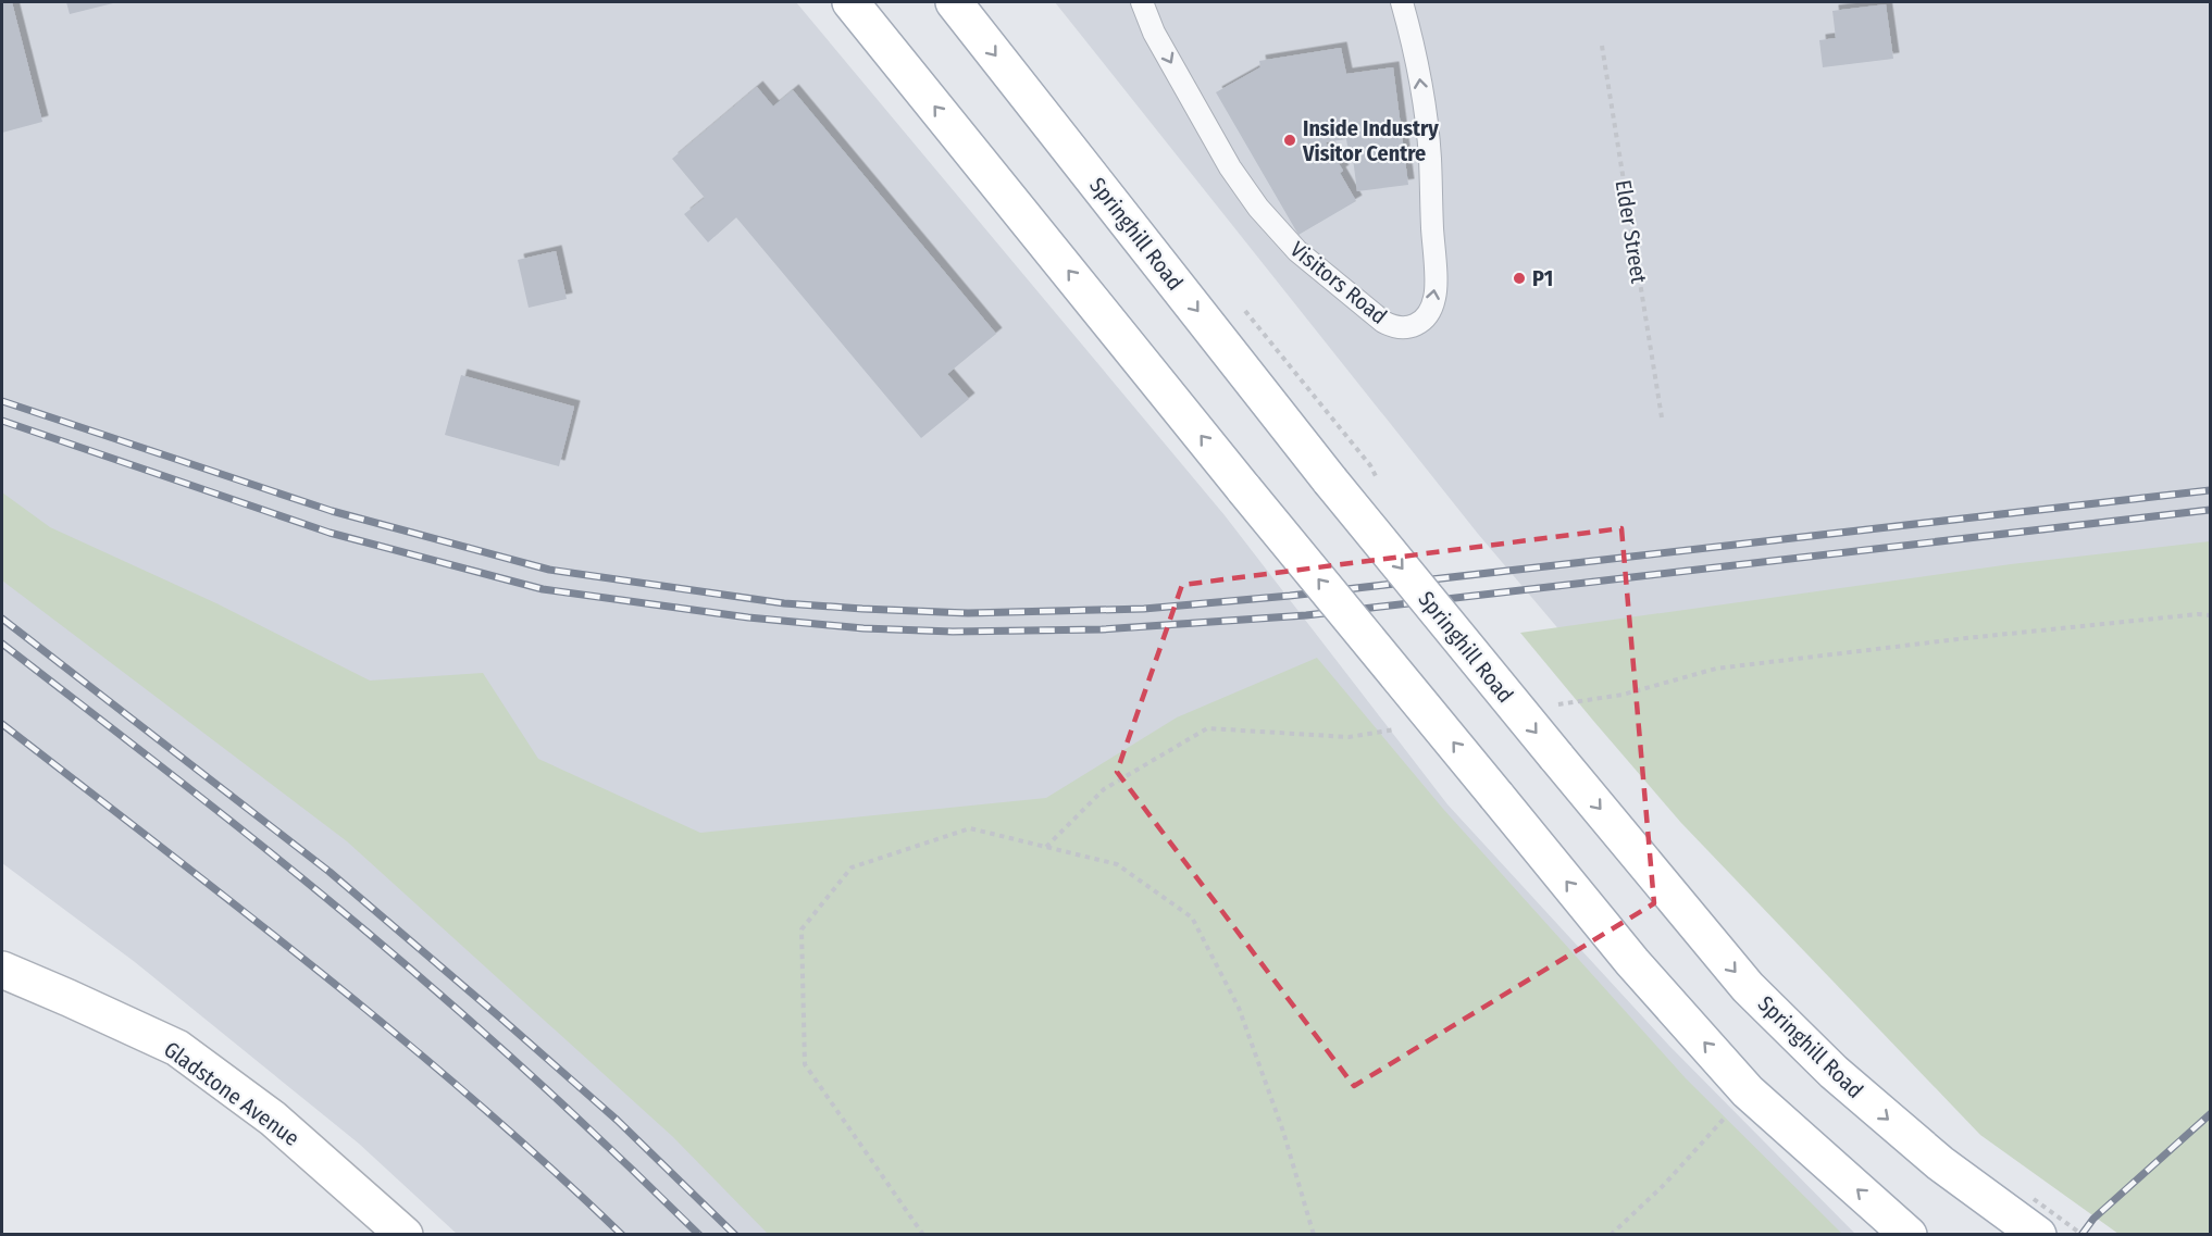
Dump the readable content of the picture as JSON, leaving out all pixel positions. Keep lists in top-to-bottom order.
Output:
{
  "streets": {
    "main road": ["Springhill Road", "Gladstone Avenue"],
    "lane": ["Visitors Road"],
    "path": ["Elder Street"]
  },
  "places": ["Inside Industry Visitor Centre", "P1"]
}
